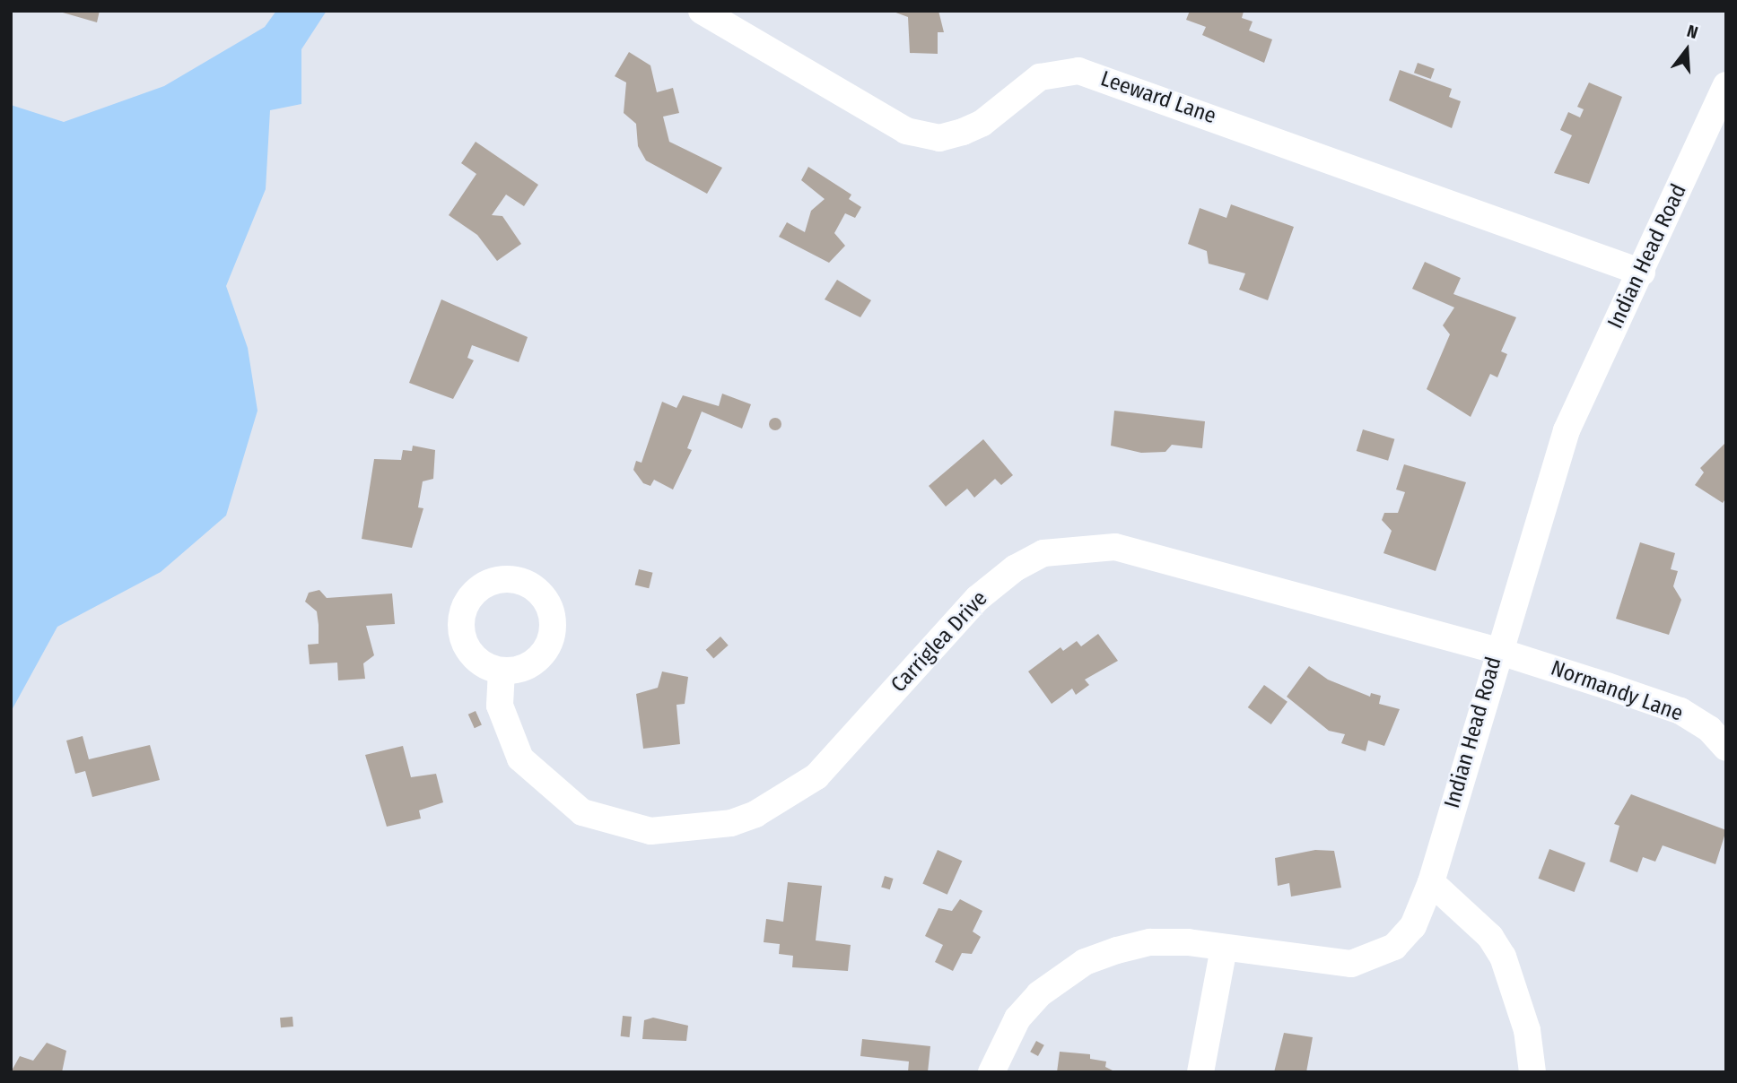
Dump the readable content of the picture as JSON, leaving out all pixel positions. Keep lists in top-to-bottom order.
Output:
{
  "streets": {
    "street": [
      "Leeward Lane",
      "Indian Head Road",
      "Carriglea Drive",
      "Normandy Lane"
    ]
  },
  "crossings": [
    ["Leeward Lane", "Indian Head Road"],
    ["Indian Head Road", "Carriglea Drive"],
    ["Indian Head Road", "Normandy Lane"],
    ["Carriglea Drive", "Normandy Lane"]
  ],
  "north": "top"
}
